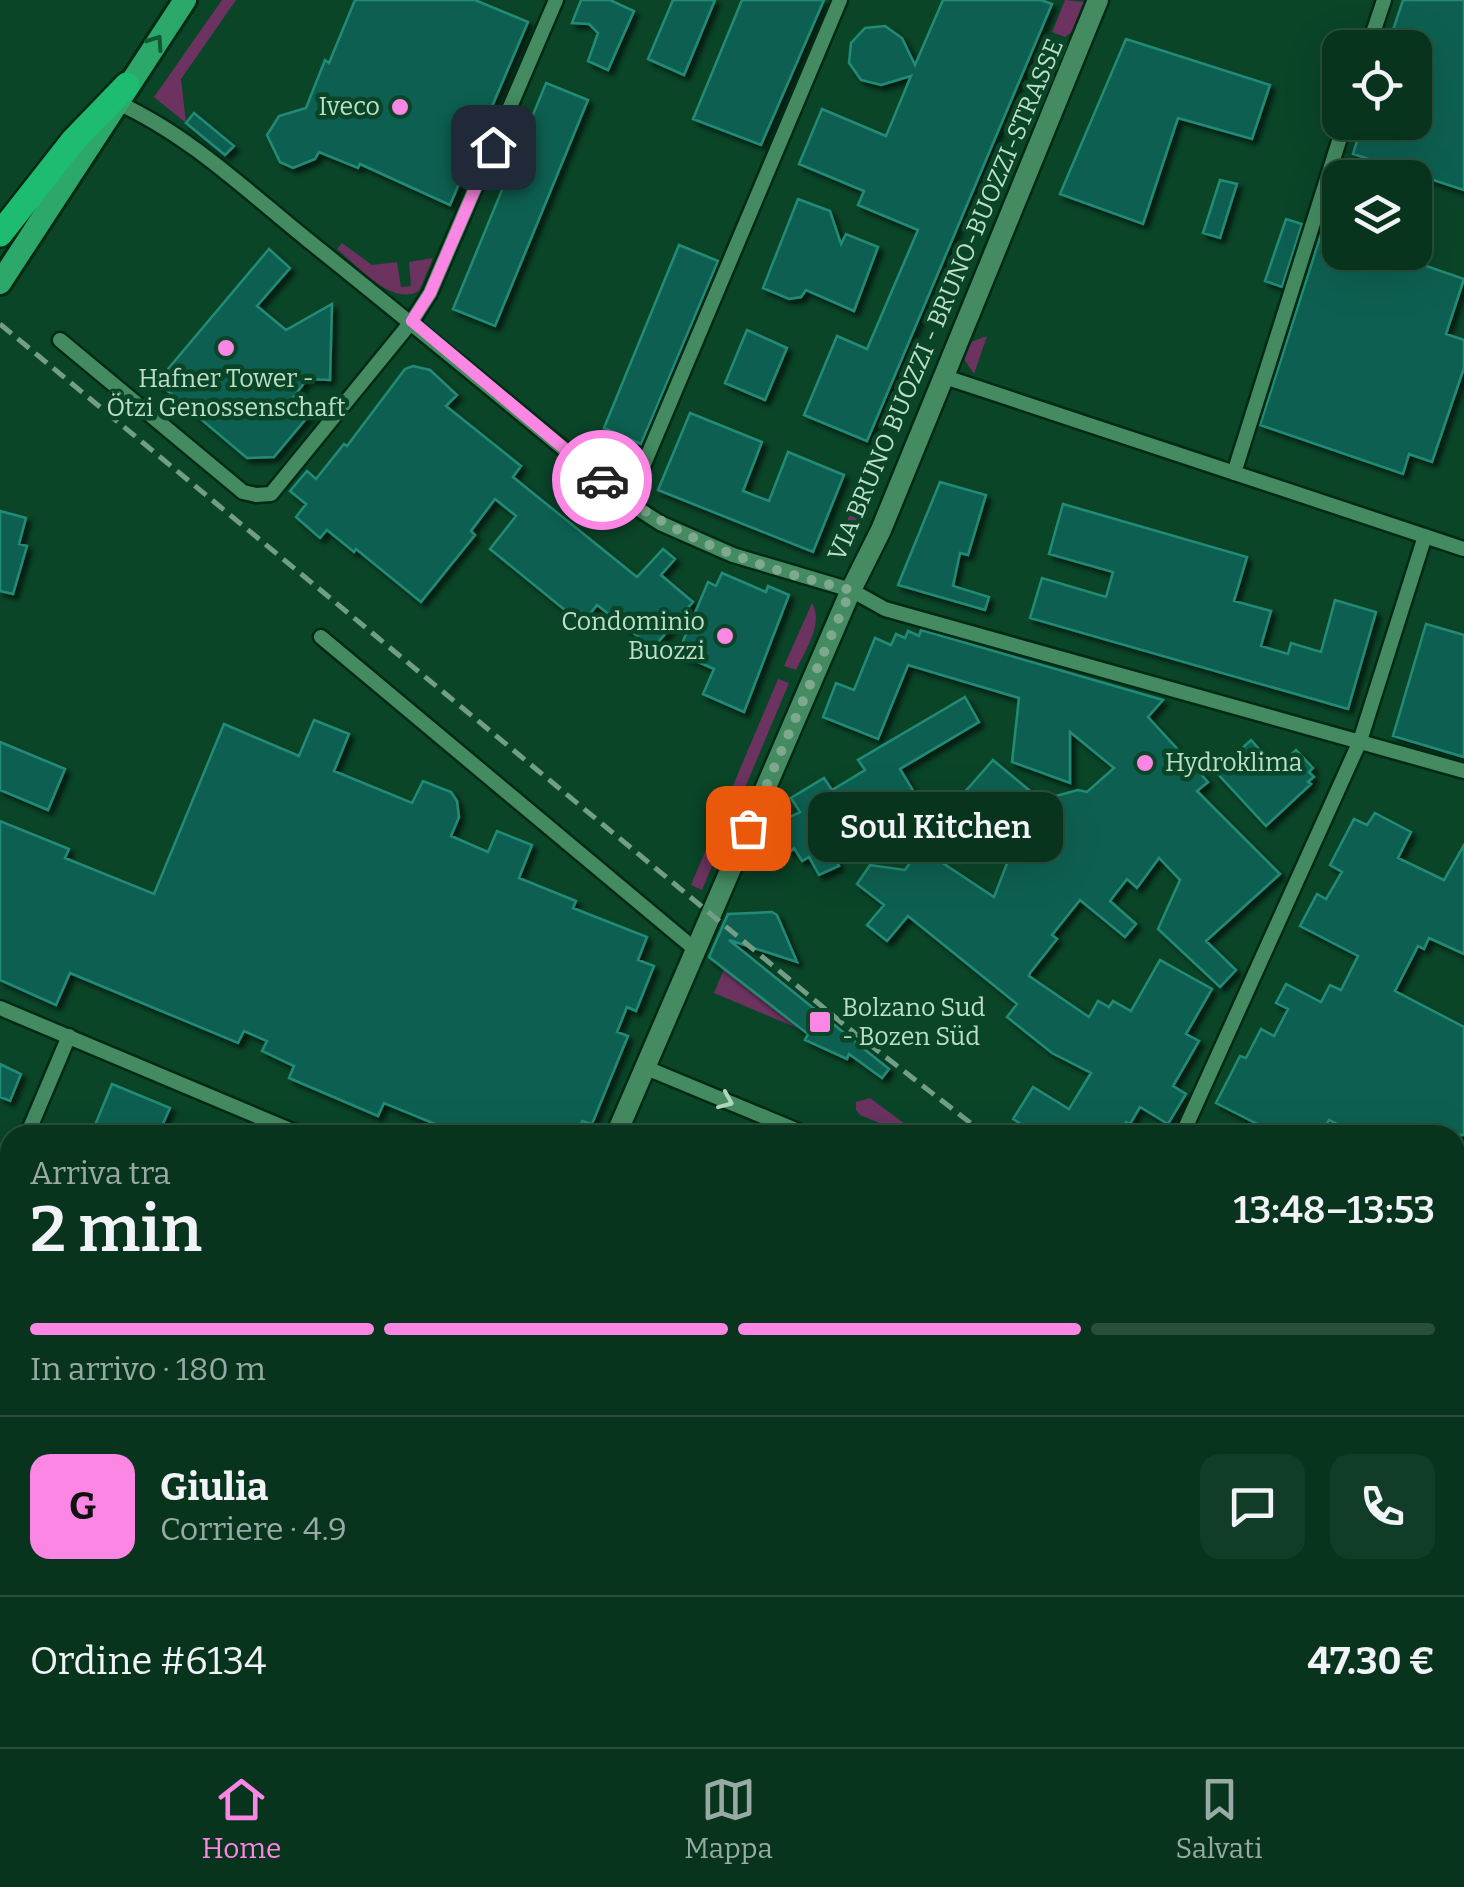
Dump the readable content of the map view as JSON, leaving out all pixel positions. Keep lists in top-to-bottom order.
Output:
{
  "streets": {
    "main road": ["VIA BRUNO BUOZZI - BRUNO-BUOZZI-STRASSE"]
  },
  "places": {
    "other": [
      "Iveco",
      "Hafner Tower - Ötzi Genossenschaft",
      "Condominio Buozzi",
      "Hydroklima",
      "Soul Kitchen"
    ],
    "transit": ["Bolzano Sud - Bozen Süd"]
  },
  "page": {
    "bubble": "Soul Kitchen",
    "heading": ["2 min", "Arriva tra", "13:48–13:53"],
    "panel": [
      "Giulia",
      "Corriere · 4.9",
      "Ordine #6134",
      "47.30 €"
    ],
    "bar": "In arrivo · 180 m",
    "round": "G",
    "tabs": ["Home", "Mappa", "Salvati"]
  }
}
